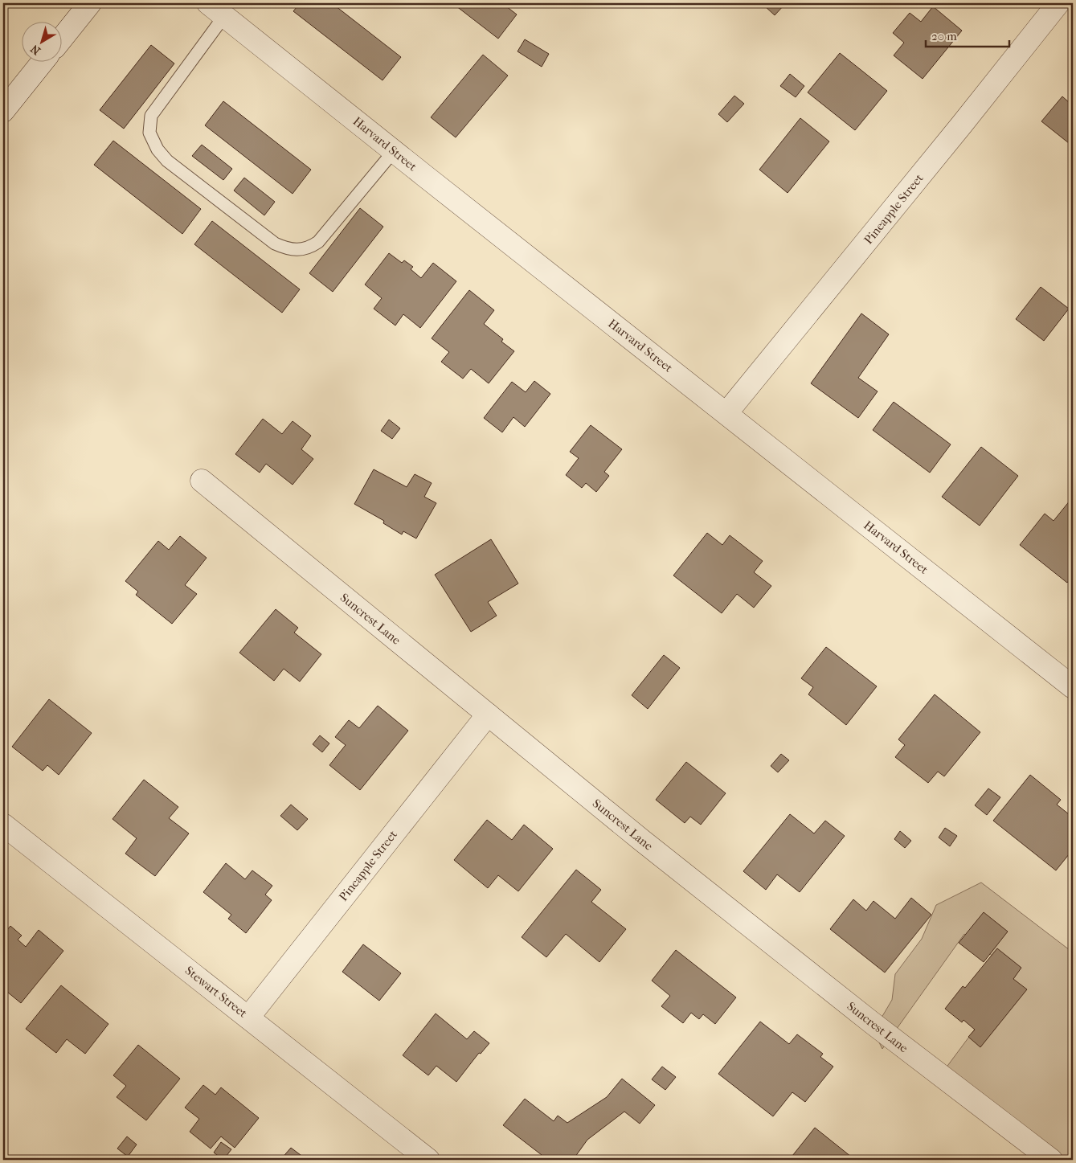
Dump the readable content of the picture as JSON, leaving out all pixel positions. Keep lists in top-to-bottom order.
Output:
{
  "streets": {
    "street": [
      "Harvard Street",
      "Pineapple Street",
      "Suncrest Lane",
      "Stewart Street"
    ]
  },
  "crossings": [
    ["Harvard Street", "Pineapple Street"],
    ["Pineapple Street", "Suncrest Lane"],
    ["Pineapple Street", "Stewart Street"]
  ],
  "scale_bar": "20 m",
  "north": "bottom left"
}
